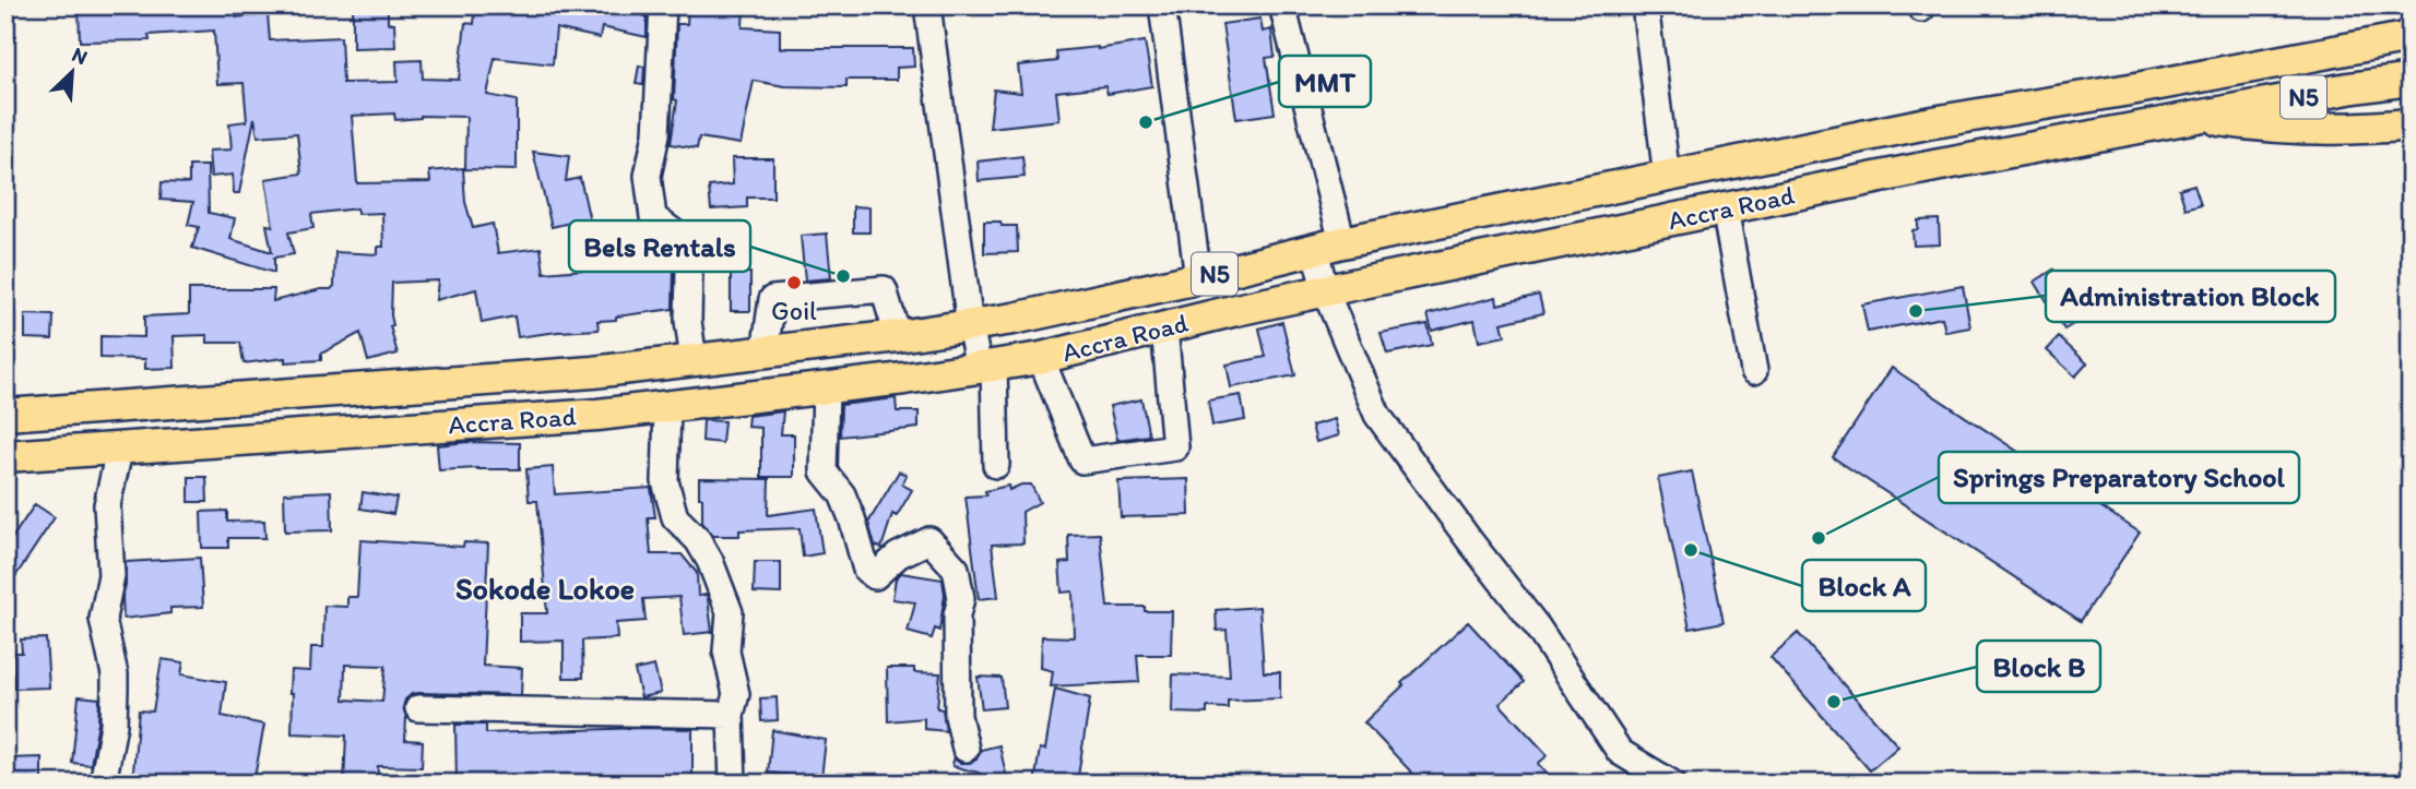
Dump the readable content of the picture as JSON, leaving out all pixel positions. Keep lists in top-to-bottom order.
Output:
{
  "streets": {
    "main road": ["N5", "Accra Road"]
  },
  "districts": ["Sokode Lokoe"],
  "places": [
    "MMT",
    "Bels Rentals",
    "Goil",
    "Administration Block",
    "Springs Preparatory School",
    "Block A",
    "Block B"
  ],
  "north": "top right"
}
